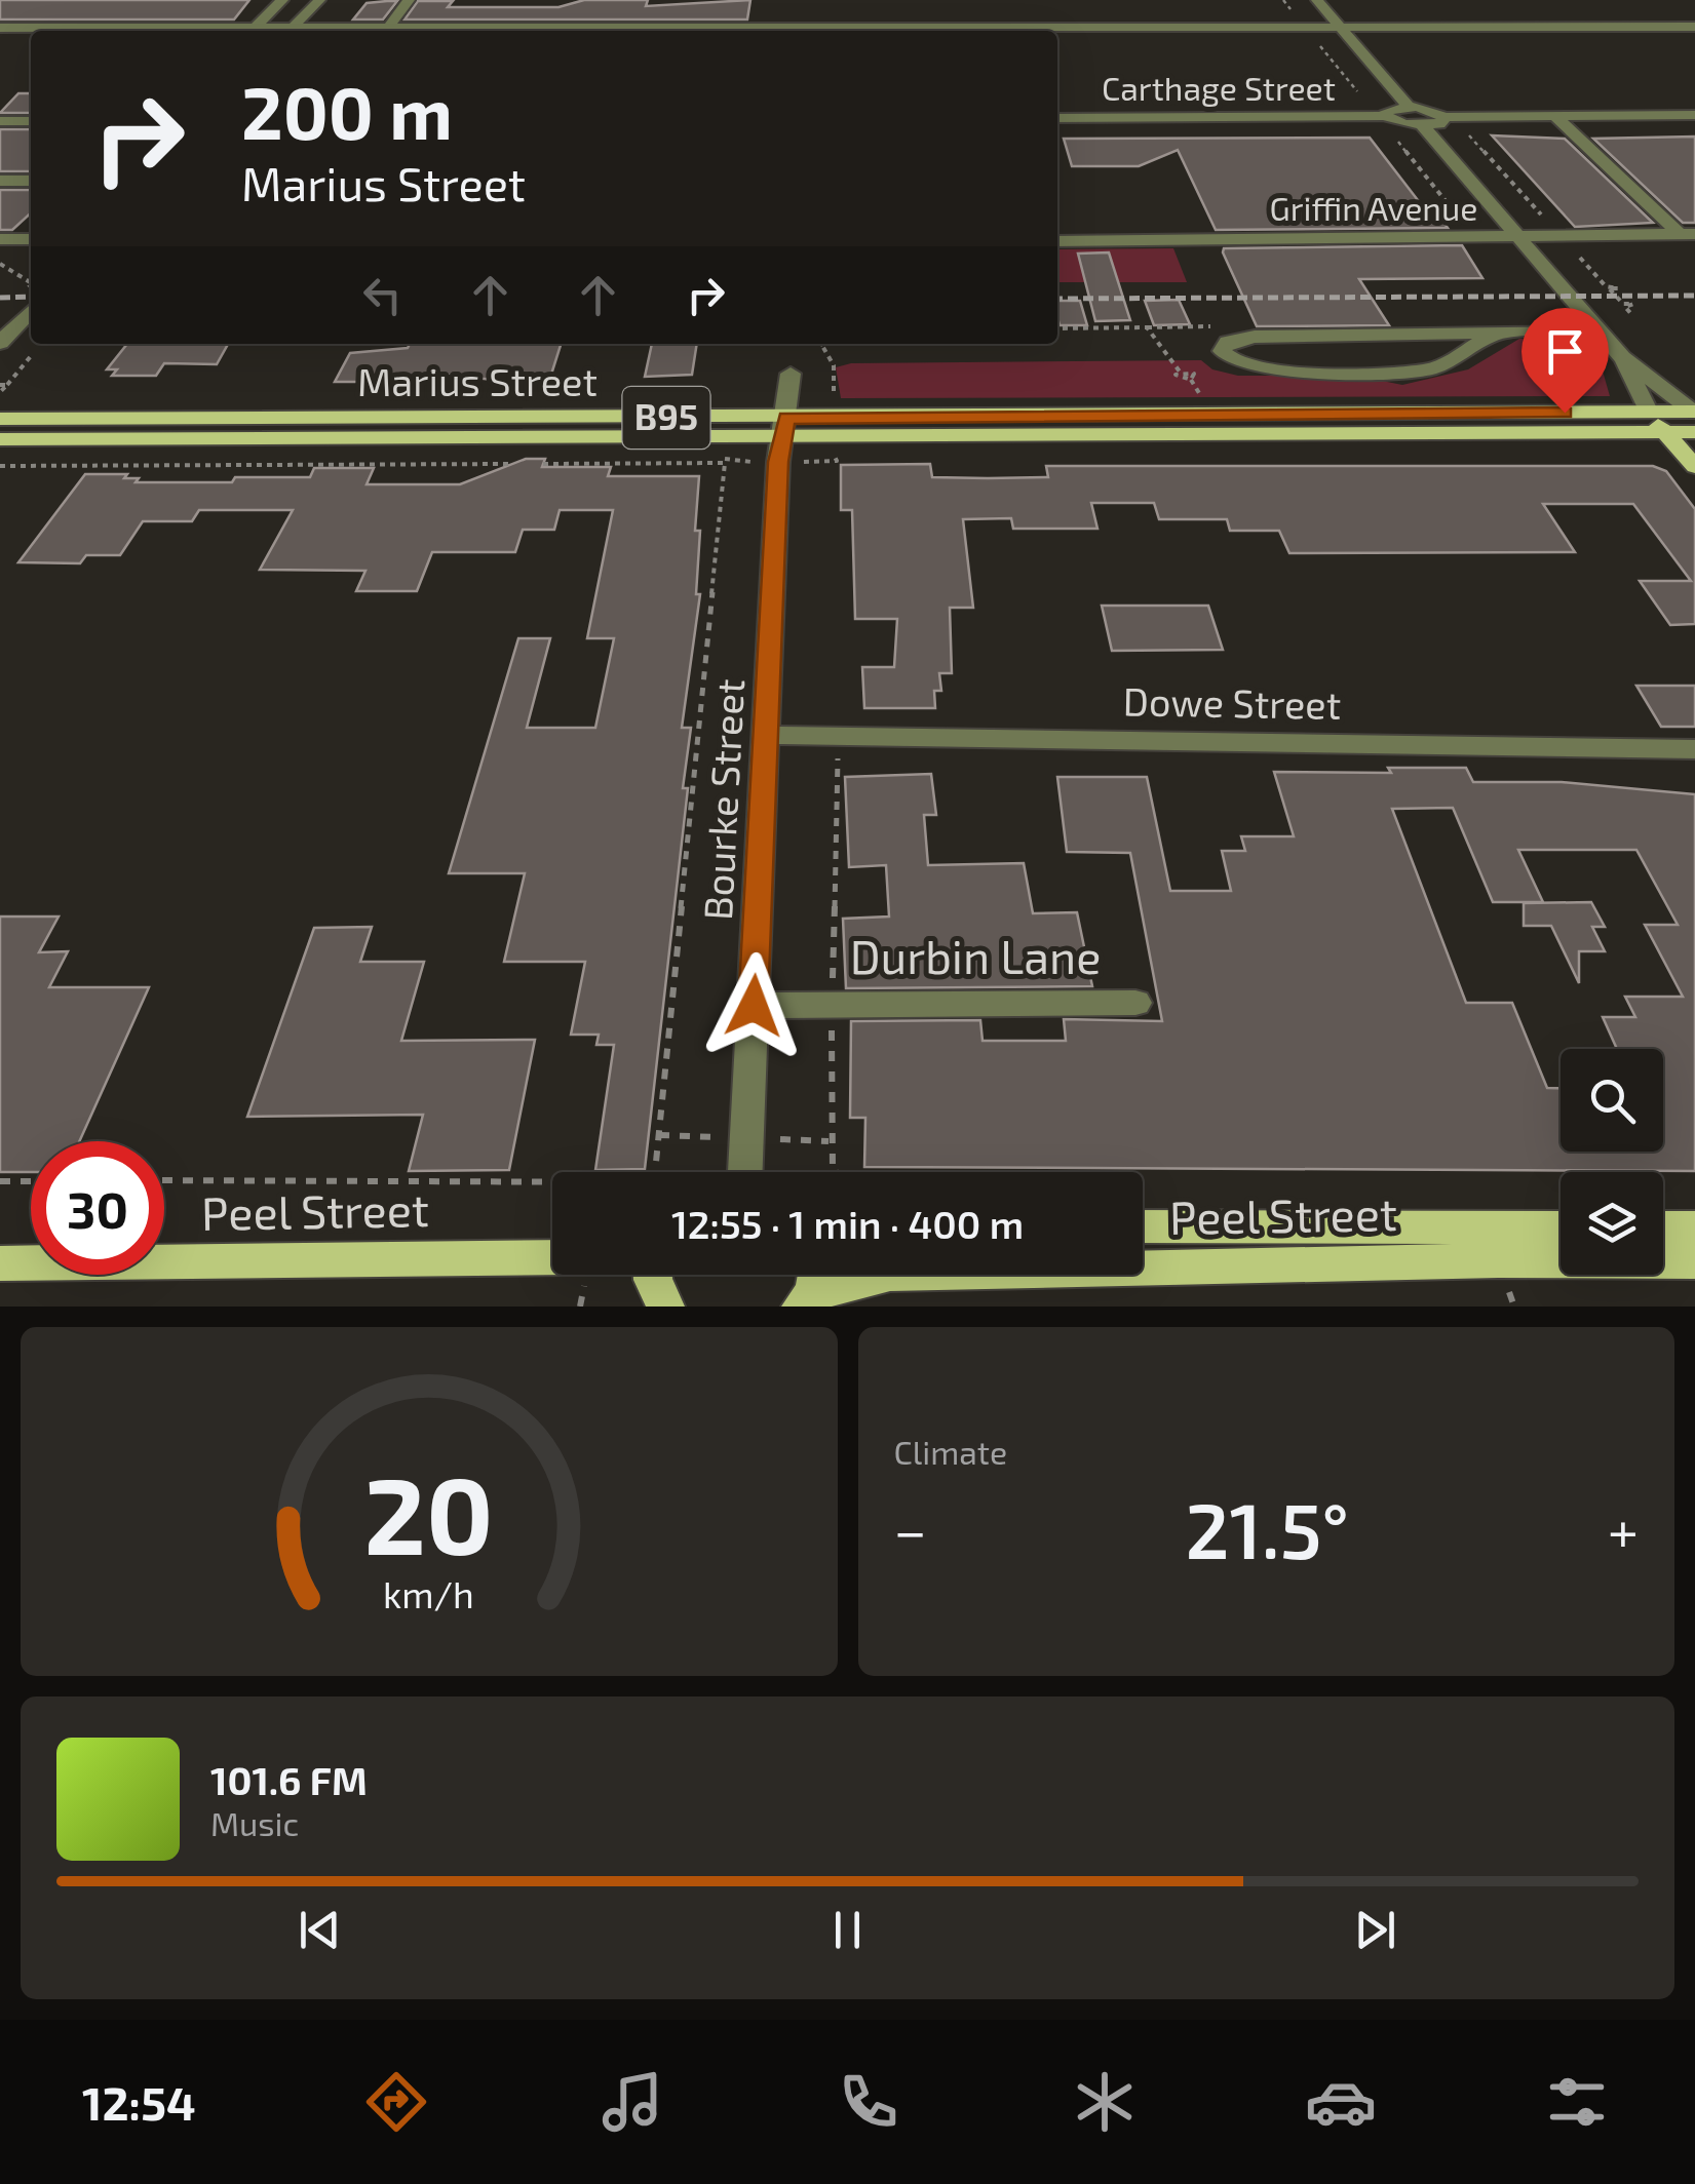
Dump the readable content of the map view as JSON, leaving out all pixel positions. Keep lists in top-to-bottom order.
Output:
{
  "streets": {
    "main road": ["Marius Street", "B95", "Peel Street"],
    "street": [
      "Carthage Street",
      "Griffin Avenue",
      "Dowe Street",
      "Bourke Street",
      "Durbin Lane"
    ]
  },
  "crossings": [
    ["Marius Street", "Bourke Street"],
    ["Dowe Street", "Bourke Street"],
    ["Bourke Street", "Durbin Lane"]
  ],
  "page": {
    "turn": ["200 m", "Marius Street"],
    "limit": "30",
    "trip": "12:55 · 1 min · 400 m",
    "tile": "Climate",
    "heat": ["−", "21.5°", "+"],
    "song": ["101.6 FM", "Music"],
    "tabs": "12:54",
    "gauge": ["20", "km/h"]
  }
}
